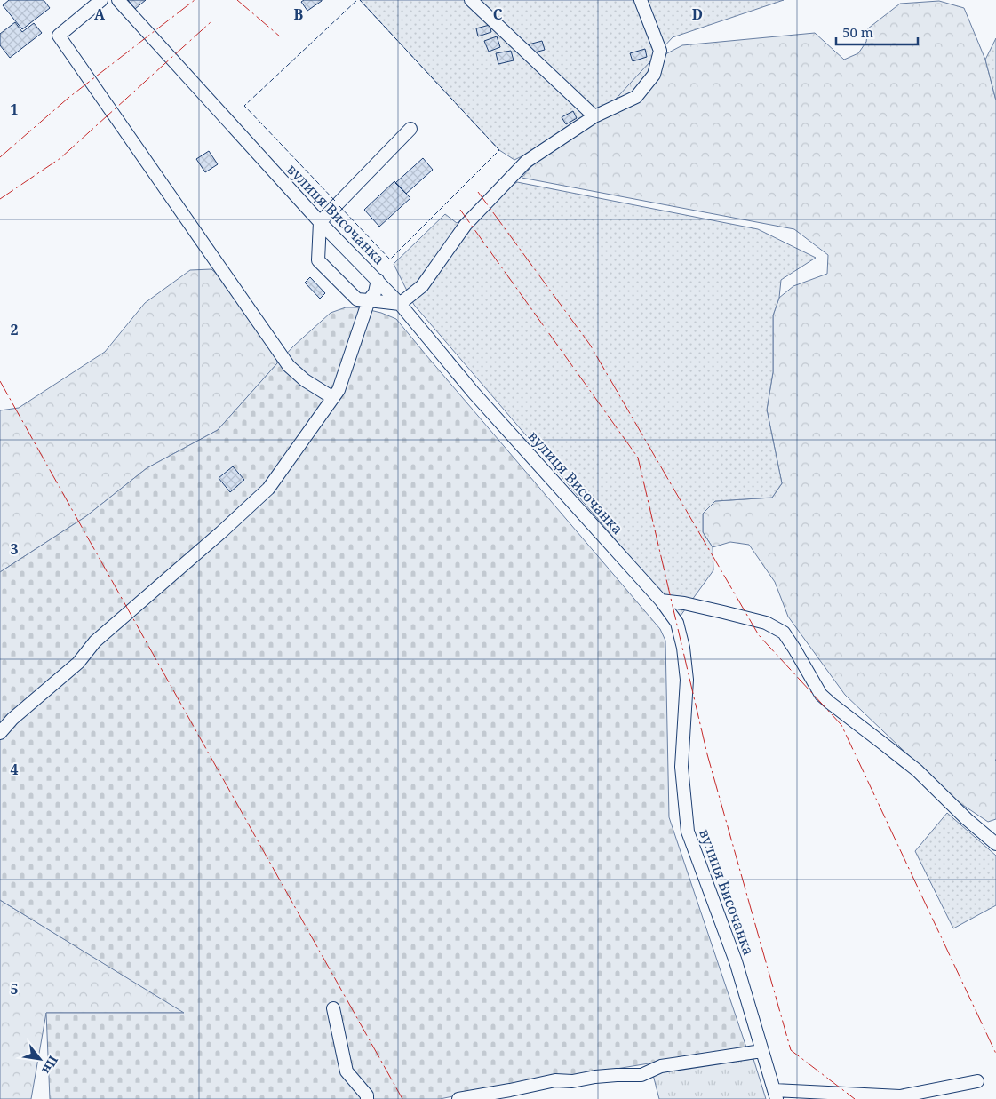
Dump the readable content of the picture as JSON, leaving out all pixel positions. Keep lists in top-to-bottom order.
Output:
{
  "streets": {
    "street": ["вулиця Височанка"]
  },
  "scale_bar": "50 m",
  "north": "bottom right",
  "grid": {
    "columns": [
      "A",
      "B",
      "C",
      "D"
    ],
    "rows": [
      "1",
      "2",
      "3",
      "4",
      "5"
    ]
  }
}
